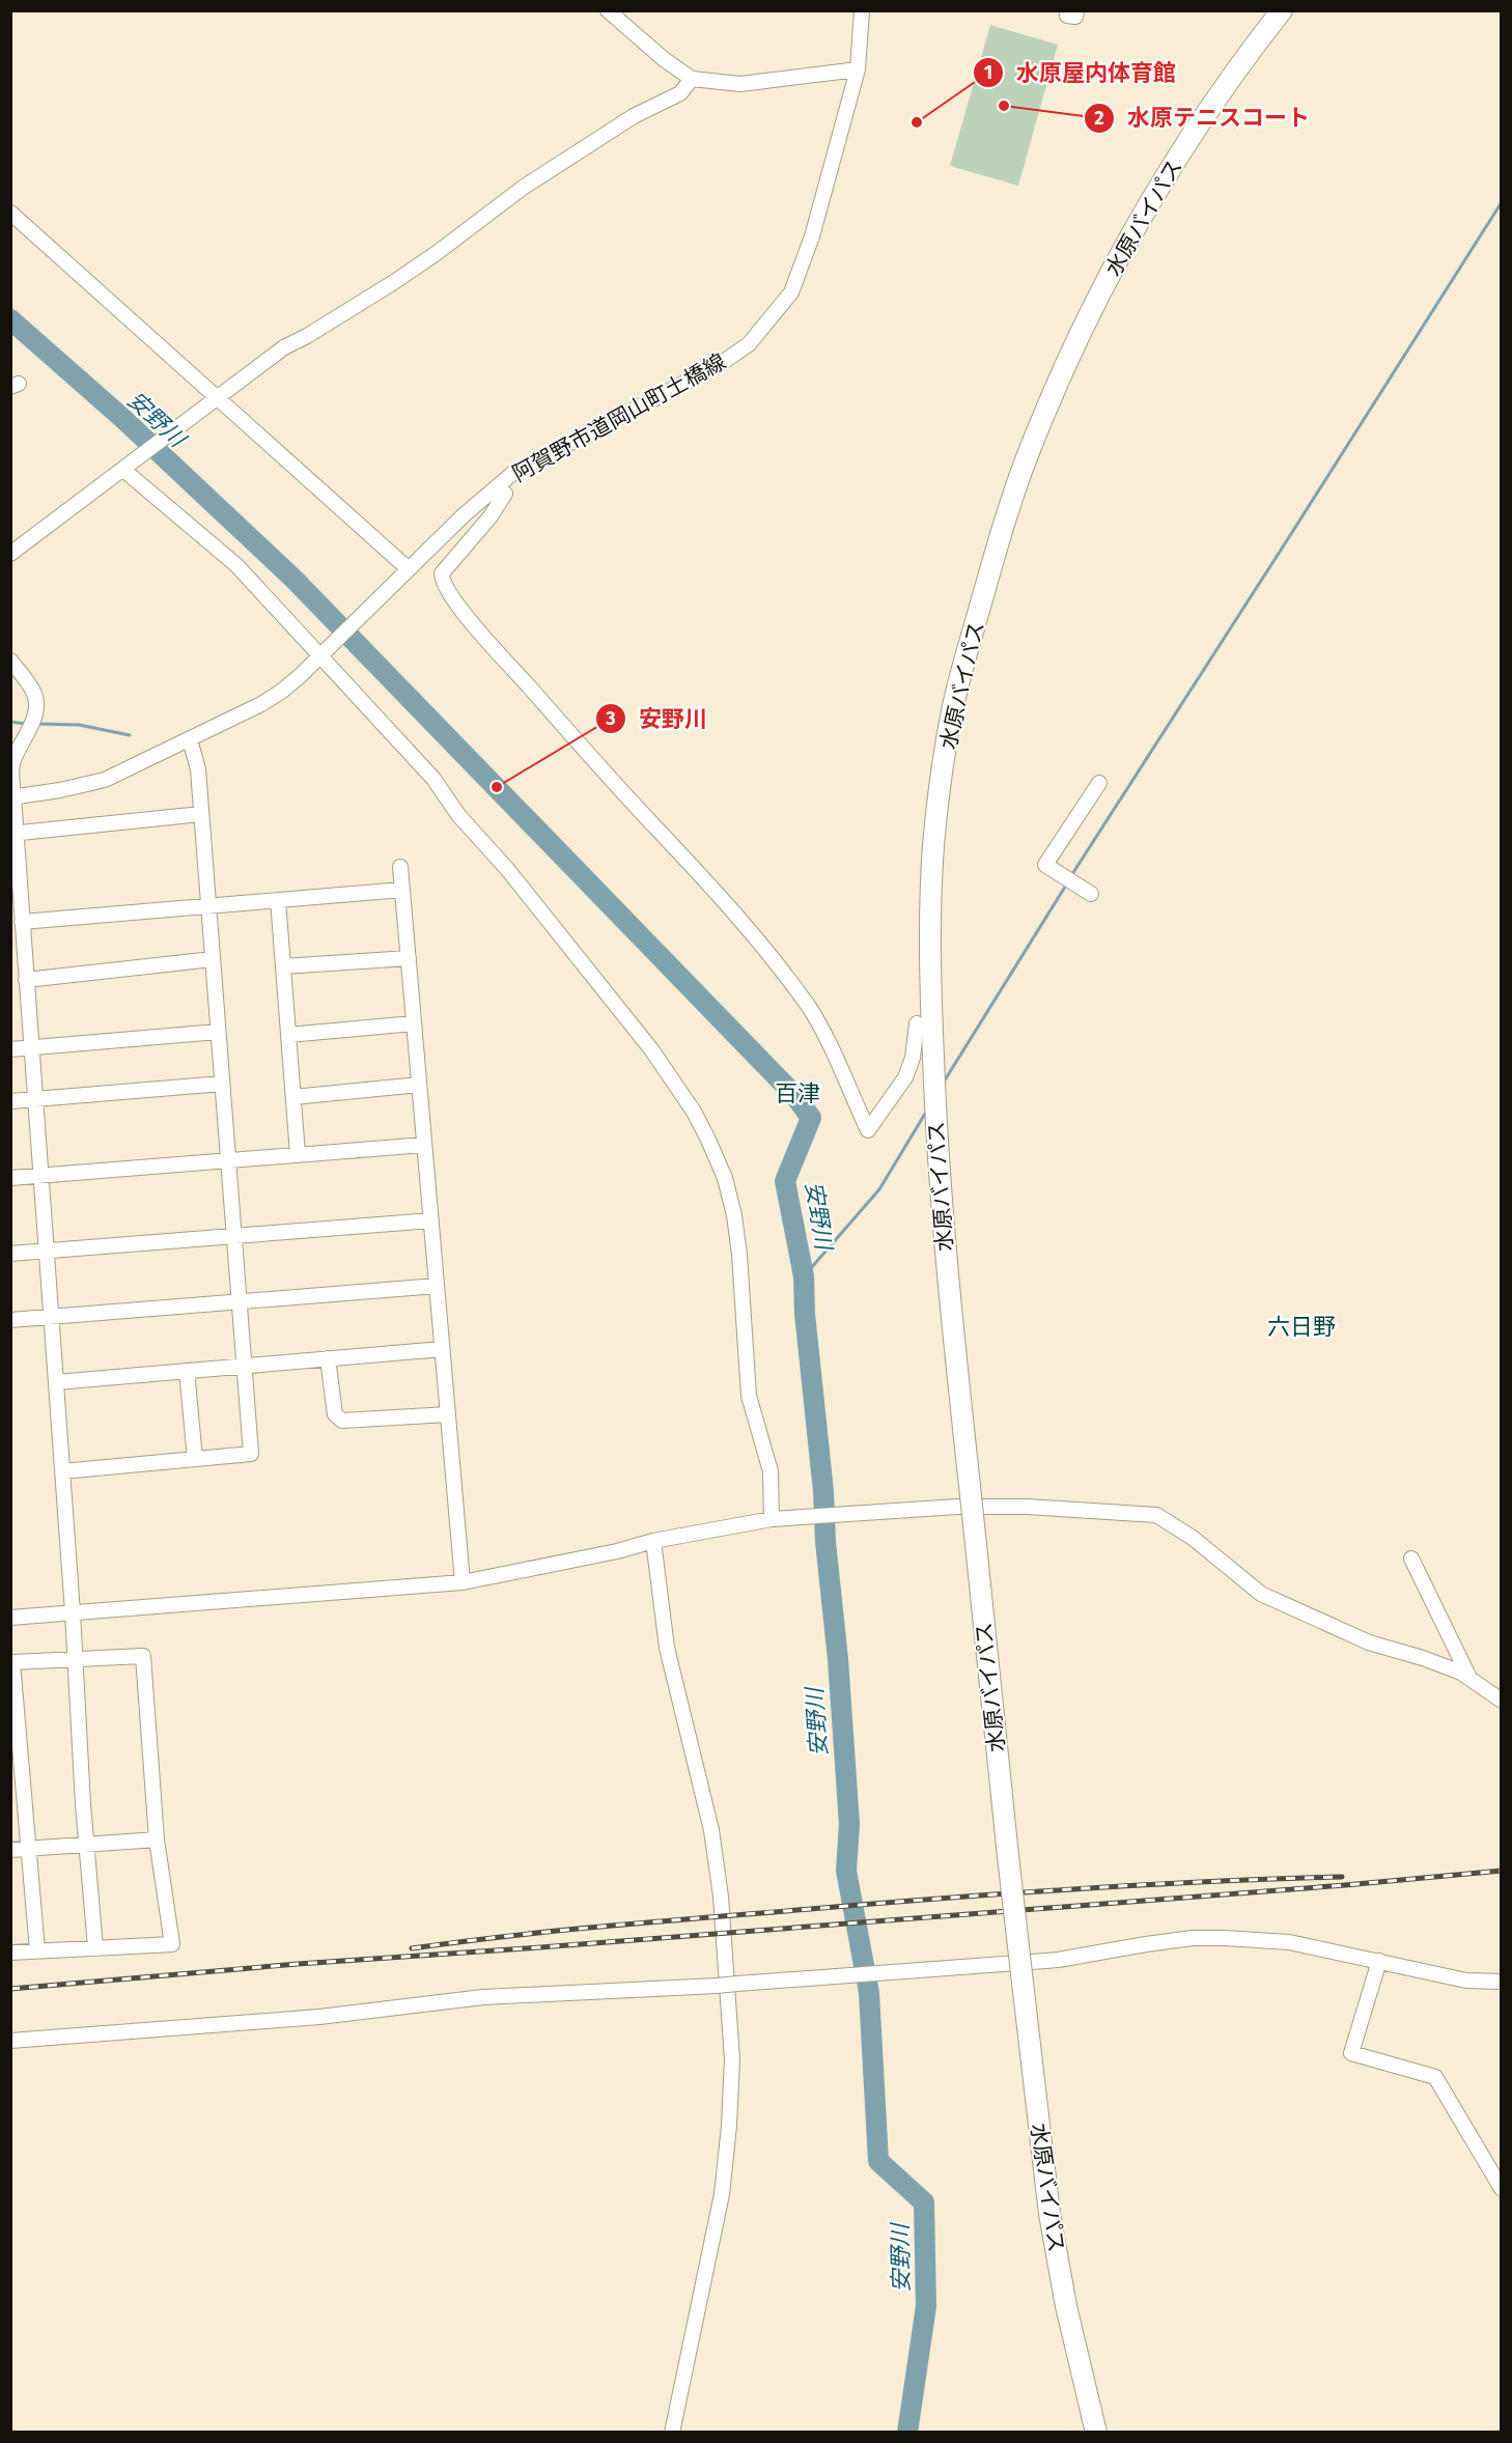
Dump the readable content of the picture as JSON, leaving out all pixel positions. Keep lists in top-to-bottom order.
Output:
{
  "streets": {
    "highway": ["水原バイパス"],
    "street": ["阿賀野市道岡山町土橋線"]
  },
  "districts": ["百津", "六日野"],
  "water": ["安野川"],
  "places": ["水原テニスコート", "水原屋内体育館", "安野川"]
}
